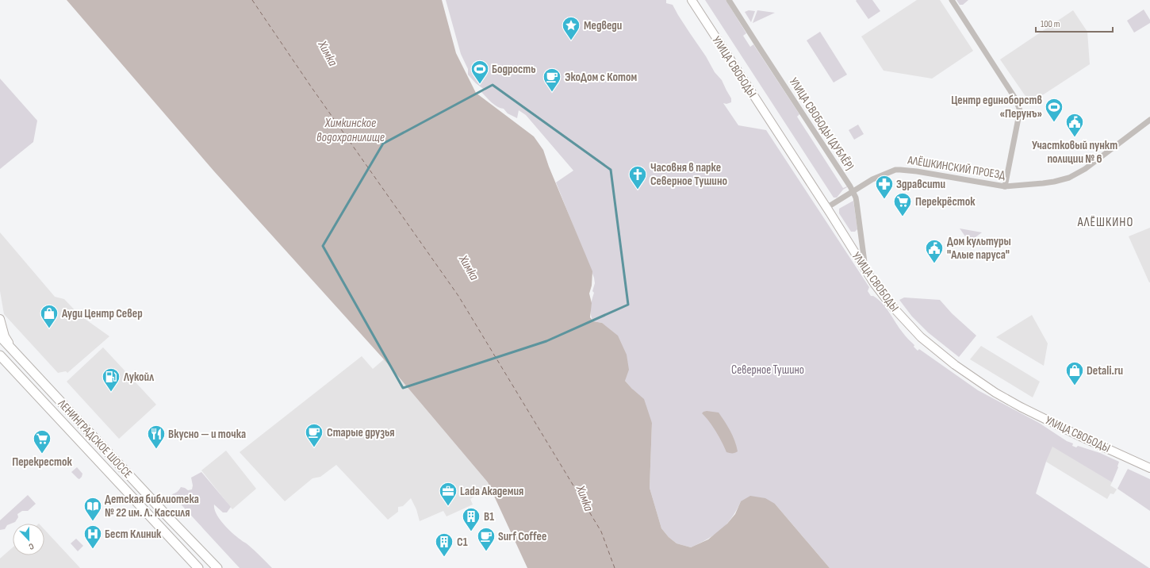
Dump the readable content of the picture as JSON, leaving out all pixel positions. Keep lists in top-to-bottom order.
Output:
{
  "streets": {
    "main road": ["УЛИЦА СВОБОДЫ", "ЛЕНИНГРАДСКОЕ ШОССЕ"],
    "street": ["УЛИЦА СВОБОДЫ (ДУБЛЁР)", "АЛЁШКИНСКИЙ ПРОЕЗД"]
  },
  "crossings": [
    ["УЛИЦА СВОБОДЫ", "УЛИЦА СВОБОДЫ (ДУБЛЁР)"],
    ["УЛИЦА СВОБОДЫ", "АЛЁШКИНСКИЙ ПРОЕЗД"],
    ["УЛИЦА СВОБОДЫ (ДУБЛЁР)", "АЛЁШКИНСКИЙ ПРОЕЗД"]
  ],
  "districts": ["АЛЁШКИНО"],
  "water": ["Химка", "Химкинское водохранилище"],
  "parks": ["Северное Тушино"],
  "places": {
    "place": ["Медведи"],
    "sports": ["Бодрость", "Центр единоборств «Перунъ»"],
    "cafe": ["ЭкоДом с Котом", "Старые друзья", "Surf Coffee"],
    "public building": ["Участковый пункт полиции № 6", "Дом культуры \"Алые паруса\""],
    "church": ["Часовня в парке Северное Тушино"],
    "pharmacy": ["Здравсити"],
    "supermarket": ["Перекрёсток", "Перекресток"],
    "shop": ["Ауди Центр Север", "Detali.ru"],
    "fuel station": ["Лукойл"],
    "restaurant": ["Вкусно — и точка"],
    "office": ["Lada Академия"],
    "library": ["Детская библиотека № 22 им. Л. Кассиля"],
    "building": ["B1", "C1"],
    "hospital": ["Бест Клиник"]
  },
  "scale_bar": "100 m",
  "north": "bottom"
}
